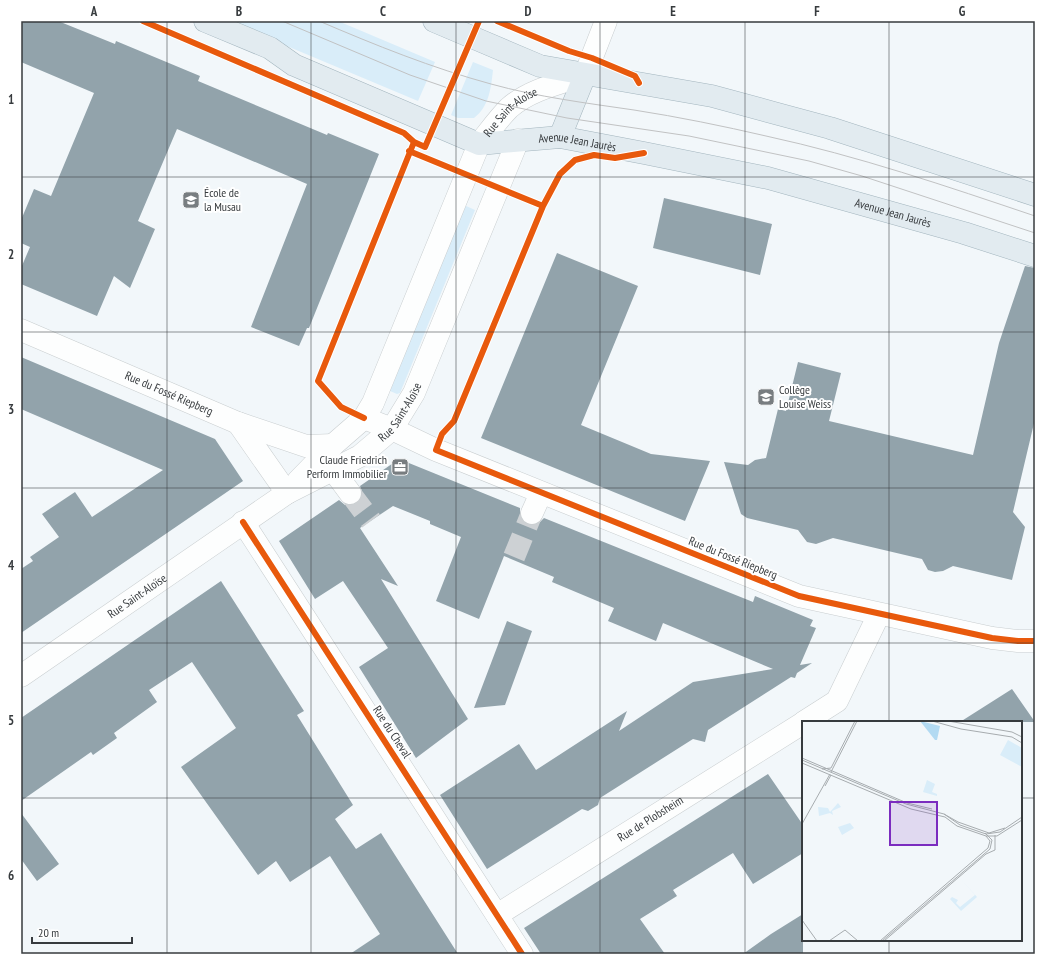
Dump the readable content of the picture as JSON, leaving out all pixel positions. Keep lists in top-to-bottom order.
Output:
{
  "streets": {
    "main road": ["Avenue Jean Jaurès"],
    "street": [
      "Rue Saint-Aloïse",
      "Rue du Fossé Riepberg",
      "Rue du Cheval",
      "Rue de Plobsheim"
    ]
  },
  "crossings": [
    ["Rue Saint-Aloïse", "Avenue Jean Jaurès"],
    ["Rue Saint-Aloïse", "Rue du Fossé Riepberg"],
    ["Rue Saint-Aloïse", "Rue du Cheval"],
    ["Rue du Fossé Riepberg", "Rue de Plobsheim"],
    ["Rue du Cheval", "Rue de Plobsheim"]
  ],
  "places": {
    "school or university": ["École de la Musau", "Collège Louise Weiss"],
    "office": ["Claude Friedrich Perform Immobilier"]
  },
  "scale_bar": "20 m",
  "grid": {
    "columns": [
      "A",
      "B",
      "C",
      "D",
      "E",
      "F",
      "G"
    ],
    "rows": [
      "1",
      "2",
      "3",
      "4",
      "5",
      "6"
    ]
  }
}
